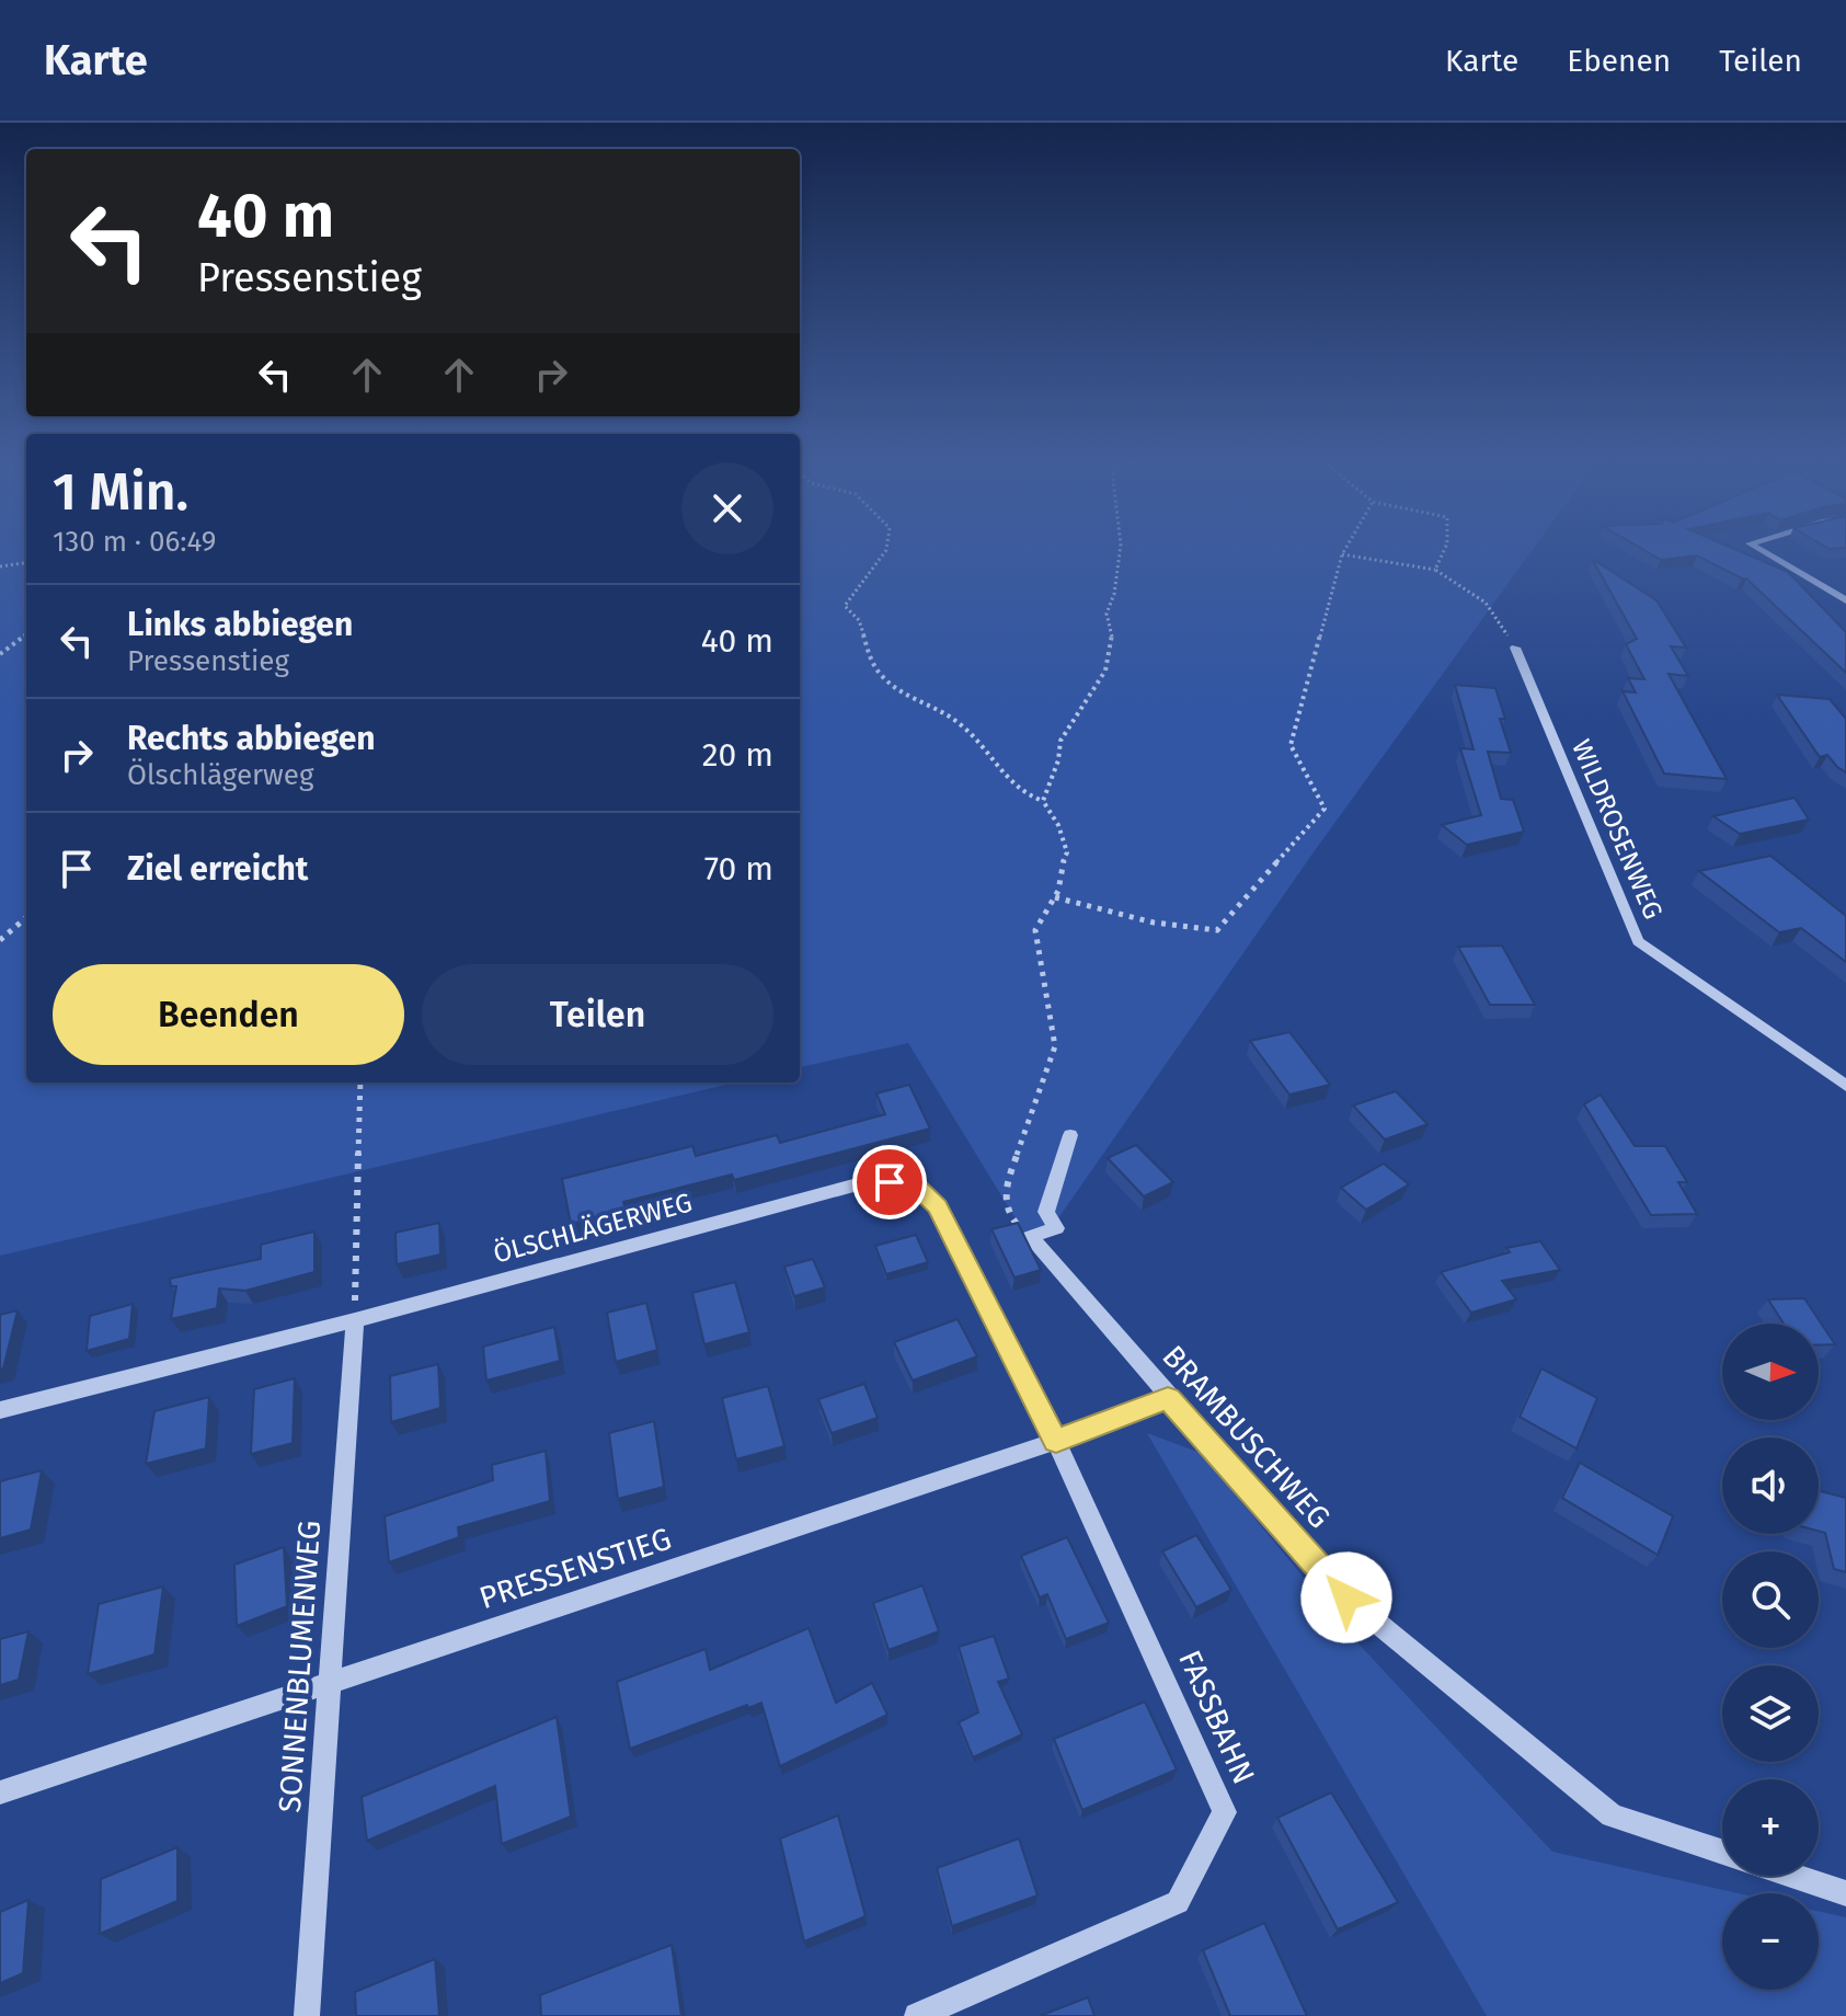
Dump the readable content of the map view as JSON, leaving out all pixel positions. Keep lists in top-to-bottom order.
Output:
{
  "streets": {
    "street": [
      "WILDROSENWEG",
      "ÖLSCHLÄGERWEG",
      "BRAMBUSCHWEG",
      "PRESSENSTIEG",
      "SONNENBLUMENWEG",
      "FASSBAHN"
    ]
  },
  "crossings": [
    ["ÖLSCHLÄGERWEG", "PRESSENSTIEG"],
    ["ÖLSCHLÄGERWEG", "SONNENBLUMENWEG"],
    ["ÖLSCHLÄGERWEG", "FASSBAHN"],
    ["BRAMBUSCHWEG", "PRESSENSTIEG"],
    ["PRESSENSTIEG", "SONNENBLUMENWEG"],
    ["PRESSENSTIEG", "FASSBAHN"]
  ],
  "north": "right",
  "page": {
    "header": "Karte",
    "nav": ["Karte", "Ebenen", "Teilen"],
    "turn": ["40 m", "Pressenstieg"],
    "heading": ["1 Min.", "130 m · 06:49"],
    "list": [
      {
        "name": "Links abbiegen",
        "note": "Pressenstieg",
        "value": "40 m"
      },
      {
        "name": "Rechts abbiegen",
        "note": "Ölschlägerweg",
        "value": "20 m"
      },
      {
        "name": "Ziel erreicht",
        "value": "70 m"
      }
    ],
    "buttons": ["Beenden", "Teilen"],
    "map_buttons": ["+", "−"]
  }
}
